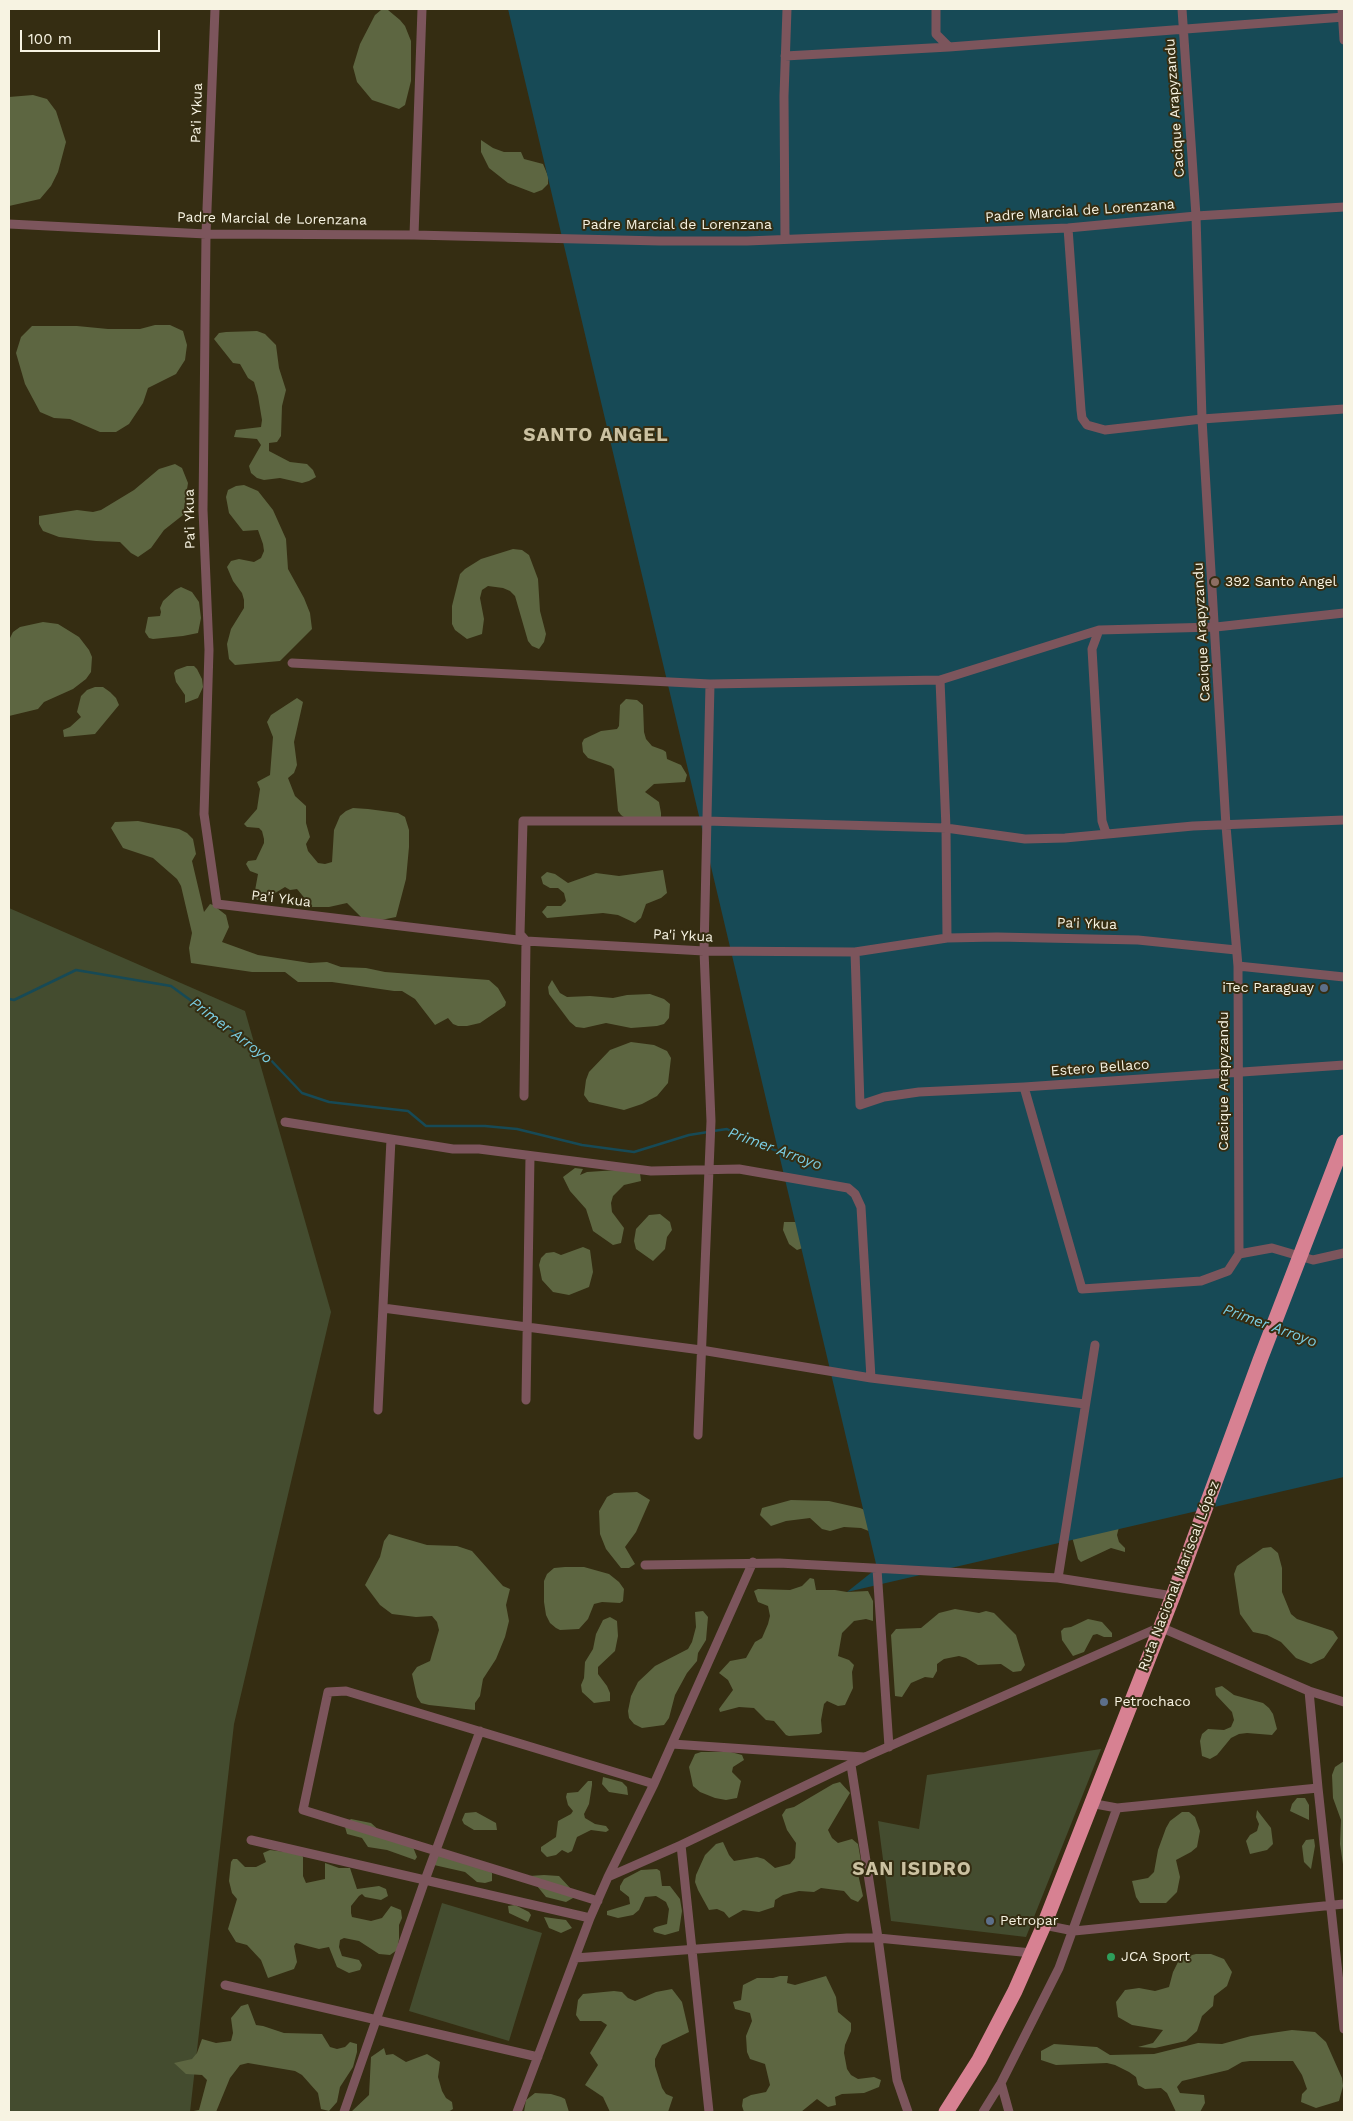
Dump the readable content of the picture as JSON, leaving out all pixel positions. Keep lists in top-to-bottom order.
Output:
{
  "streets": {
    "highway": ["Ruta Nacional Mariscal López"],
    "street": [
      "Cacique Arapyzandu",
      "Pa'i Ykua",
      "Padre Marcial de Lorenzana",
      "Estero Bellaco"
    ]
  },
  "crossings": [
    ["Cacique Arapyzandu", "Pa'i Ykua"],
    ["Cacique Arapyzandu", "Padre Marcial de Lorenzana"],
    ["Cacique Arapyzandu", "Estero Bellaco"],
    ["Pa'i Ykua", "Padre Marcial de Lorenzana"],
    ["Pa'i Ykua", "Estero Bellaco"]
  ],
  "districts": ["SANTO ANGEL", "SAN ISIDRO"],
  "water": ["Primer Arroyo"],
  "places": [
    "392 Santo Angel",
    "iTec Paraguay",
    "Petrochaco",
    "Petropar",
    "JCA Sport"
  ],
  "scale_bar": "100 m"
}
